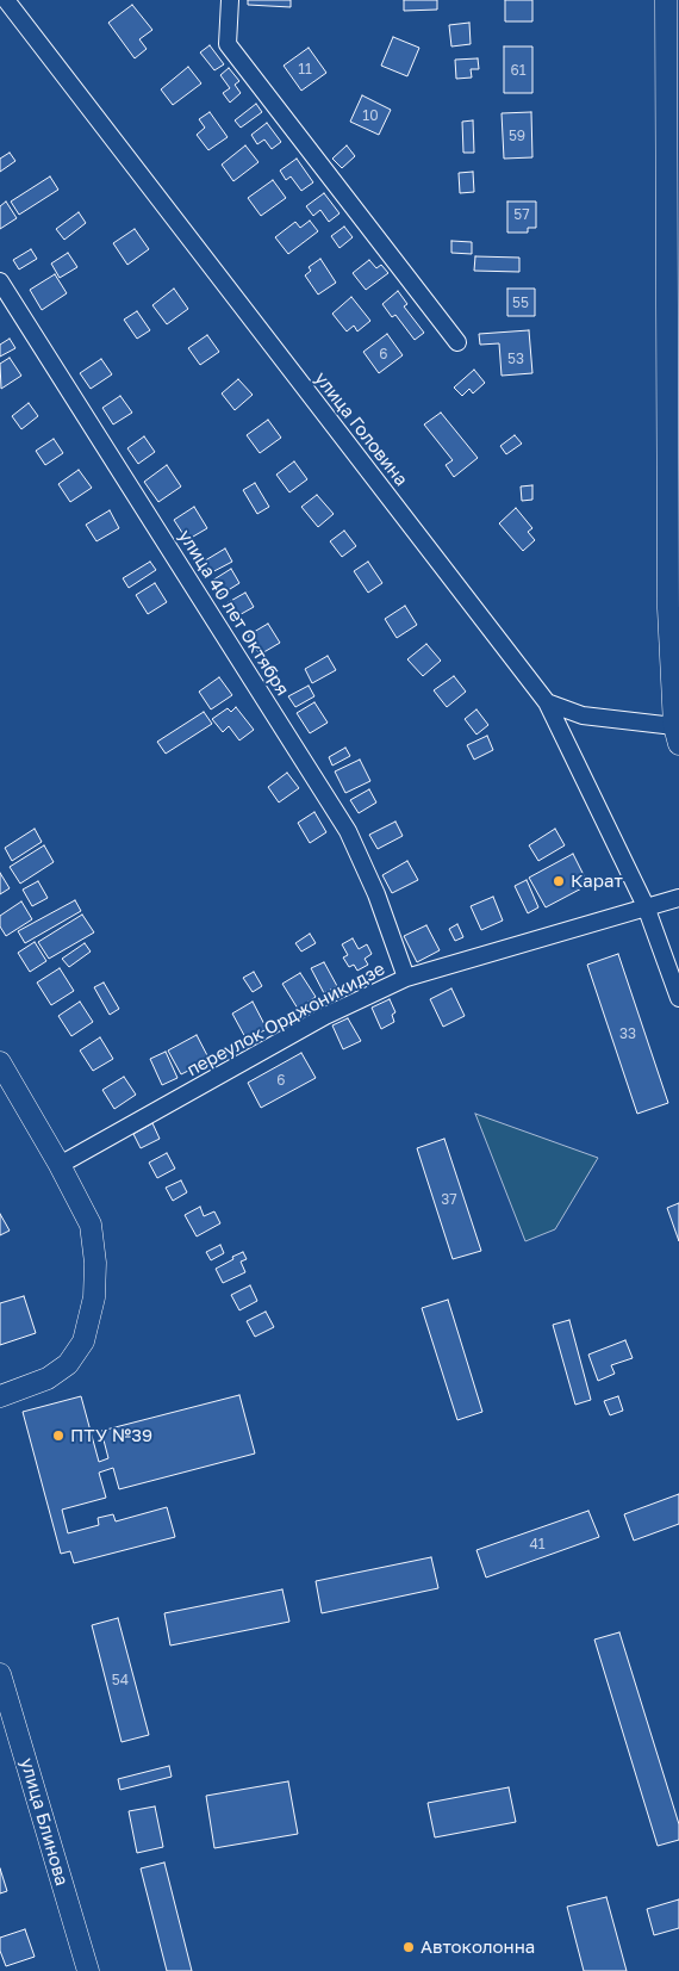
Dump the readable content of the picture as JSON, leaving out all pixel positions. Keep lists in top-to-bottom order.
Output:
{
  "streets": {
    "main road": ["улица Блинова"],
    "street": ["улица Головина", "улица 40 лет Октября", "переулок Орджоникидзе"]
  },
  "crossings": [
    ["улица Головина", "переулок Орджоникидзе"],
    ["улица 40 лет Октября", "переулок Орджоникидзе"]
  ],
  "places": ["Карат", "ПТУ №39", "Автоколонна"],
  "house_numbers": [
    "11",
    "61",
    "10",
    "59",
    "57",
    "55",
    "6",
    "53",
    "33",
    "6",
    "37",
    "41",
    "54"
  ]
}
